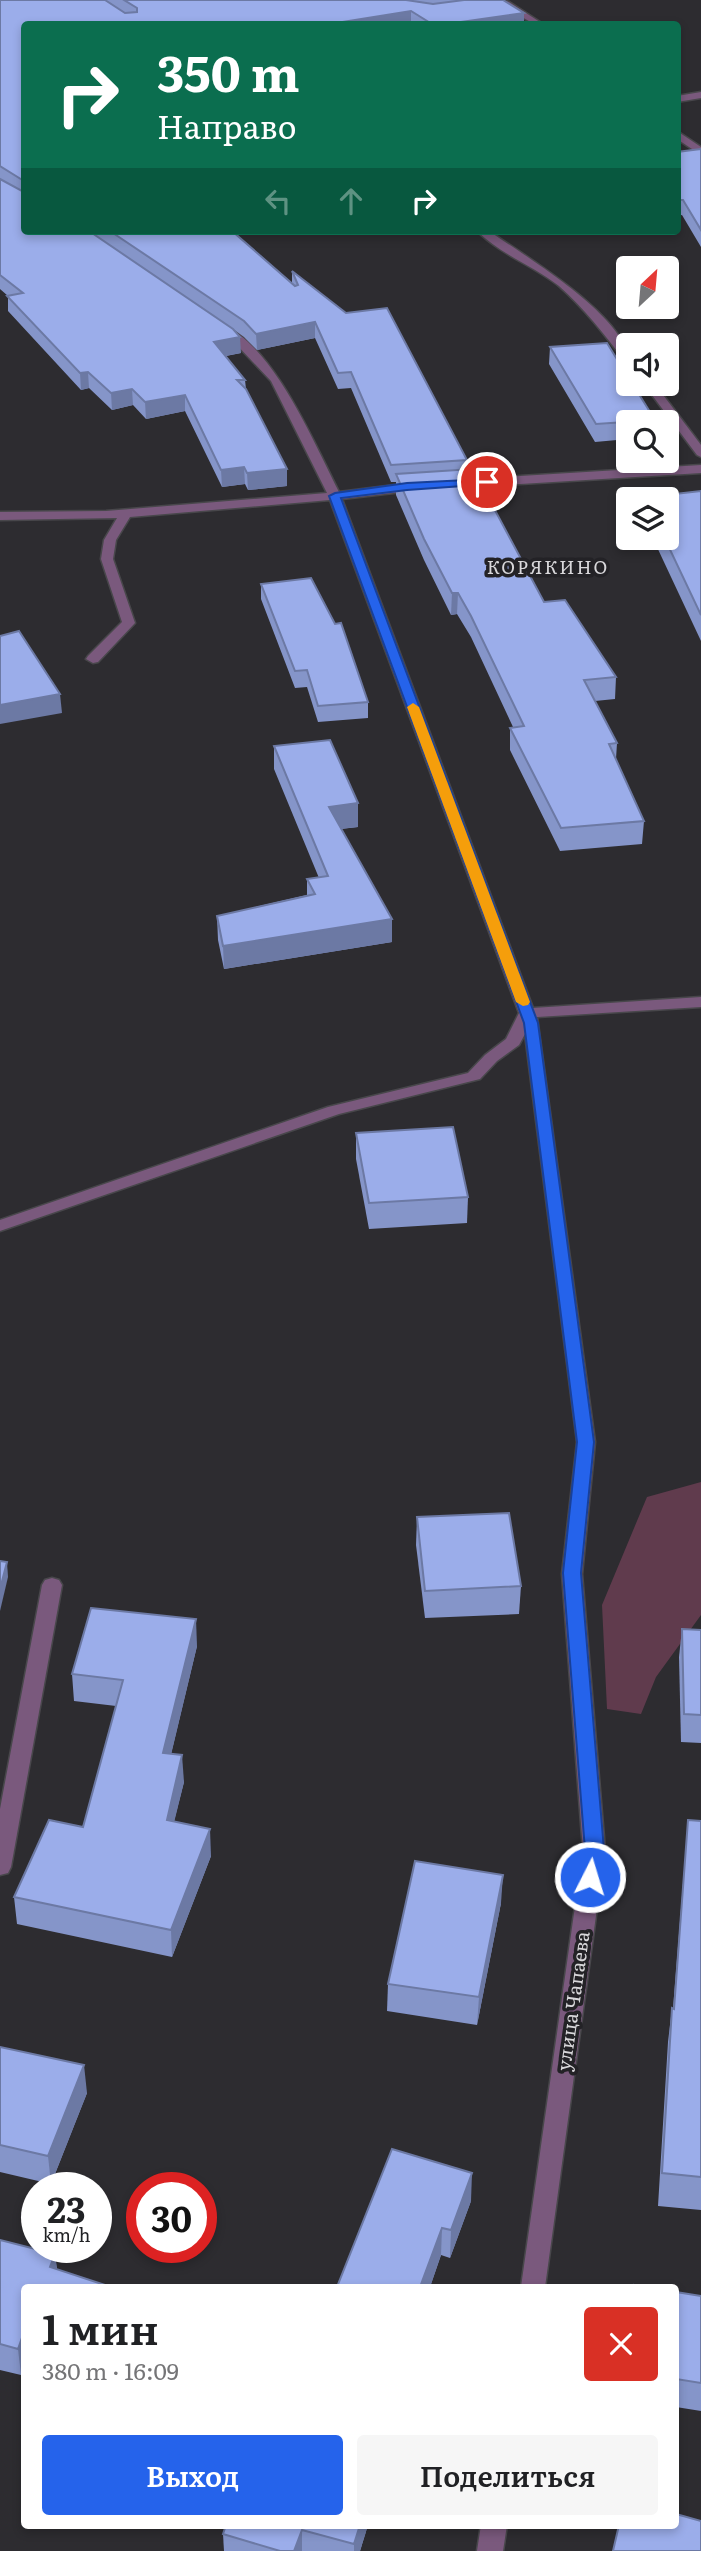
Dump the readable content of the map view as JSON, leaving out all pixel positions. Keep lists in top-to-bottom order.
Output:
{
  "streets": {
    "street": ["улица Чапаева"]
  },
  "districts": ["КОРЯКИНО"],
  "north": "top right",
  "page": {
    "turn": ["350 m", "Направо"],
    "speed": "23 km/h",
    "limit": "30",
    "heading": ["1 мин", "380 m · 16:09"],
    "buttons": ["Выход", "Поделиться"]
  }
}
